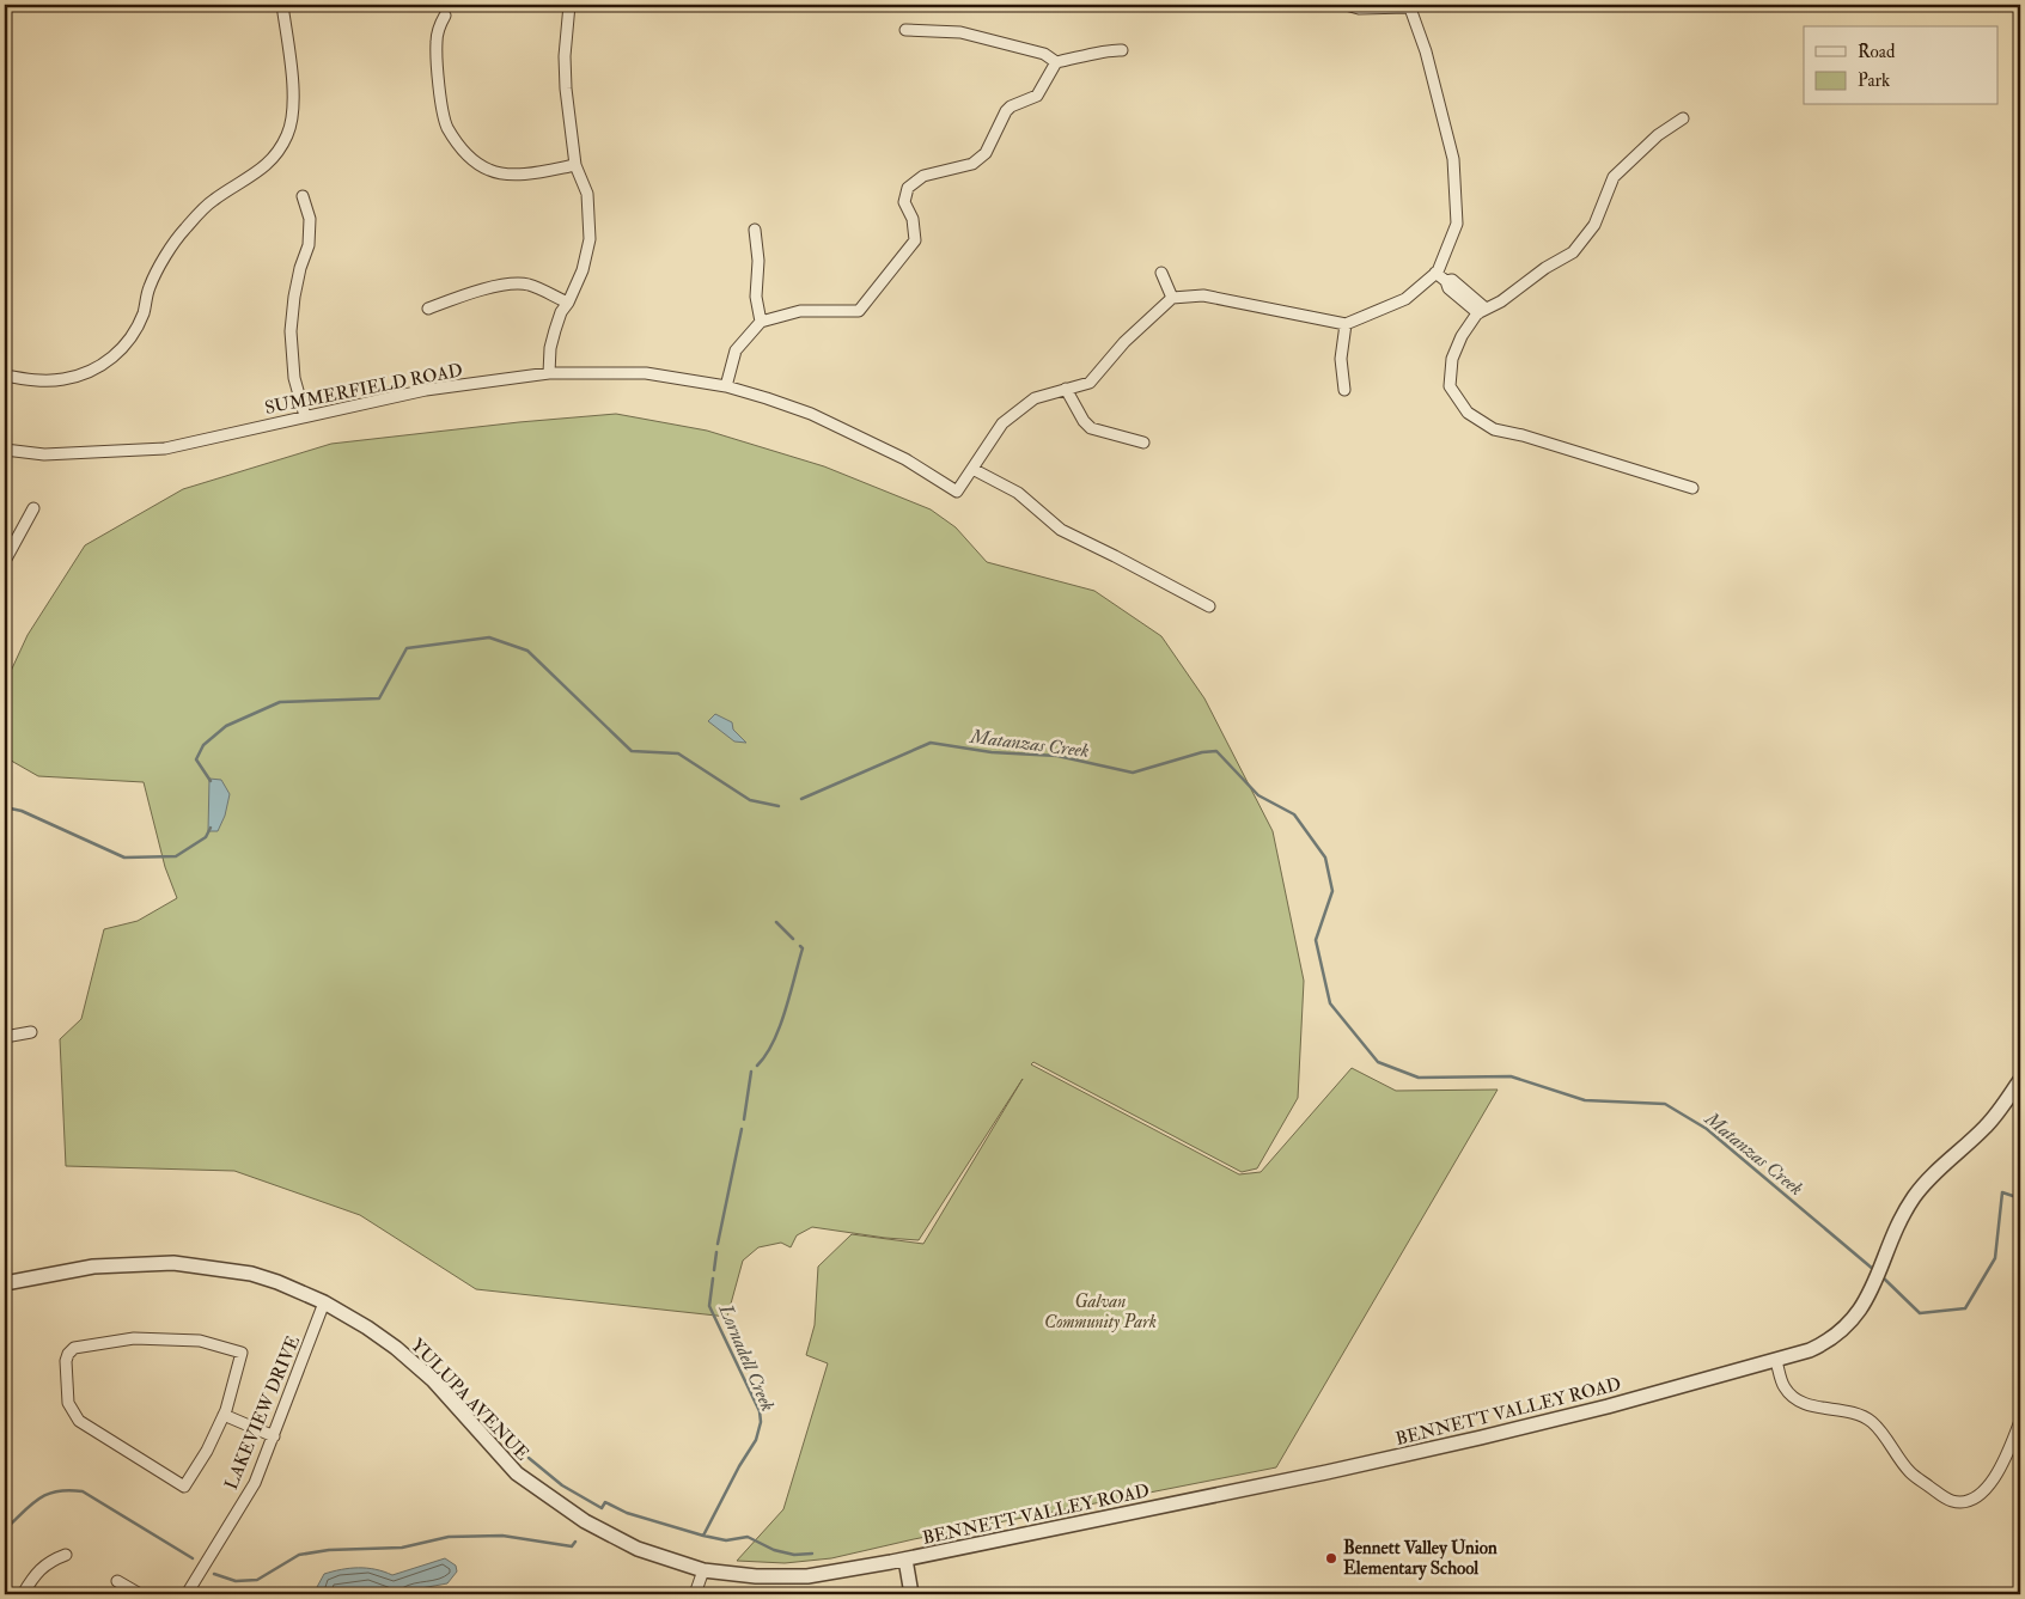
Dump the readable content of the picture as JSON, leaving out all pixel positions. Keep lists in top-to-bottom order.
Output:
{
  "streets": {
    "street": [
      "SUMMERFIELD ROAD",
      "YULUPA AVENUE",
      "BENNETT VALLEY ROAD",
      "LAKEVIEW DRIVE"
    ]
  },
  "crossings": [
    ["YULUPA AVENUE", "BENNETT VALLEY ROAD"],
    ["YULUPA AVENUE", "LAKEVIEW DRIVE"]
  ],
  "water": ["Matanzas Creek", "Lornadell Creek"],
  "parks": ["Galvan Community Park"],
  "places": ["Bennett Valley Union Elementary School"],
  "legend": ["Road", "Park"]
}
